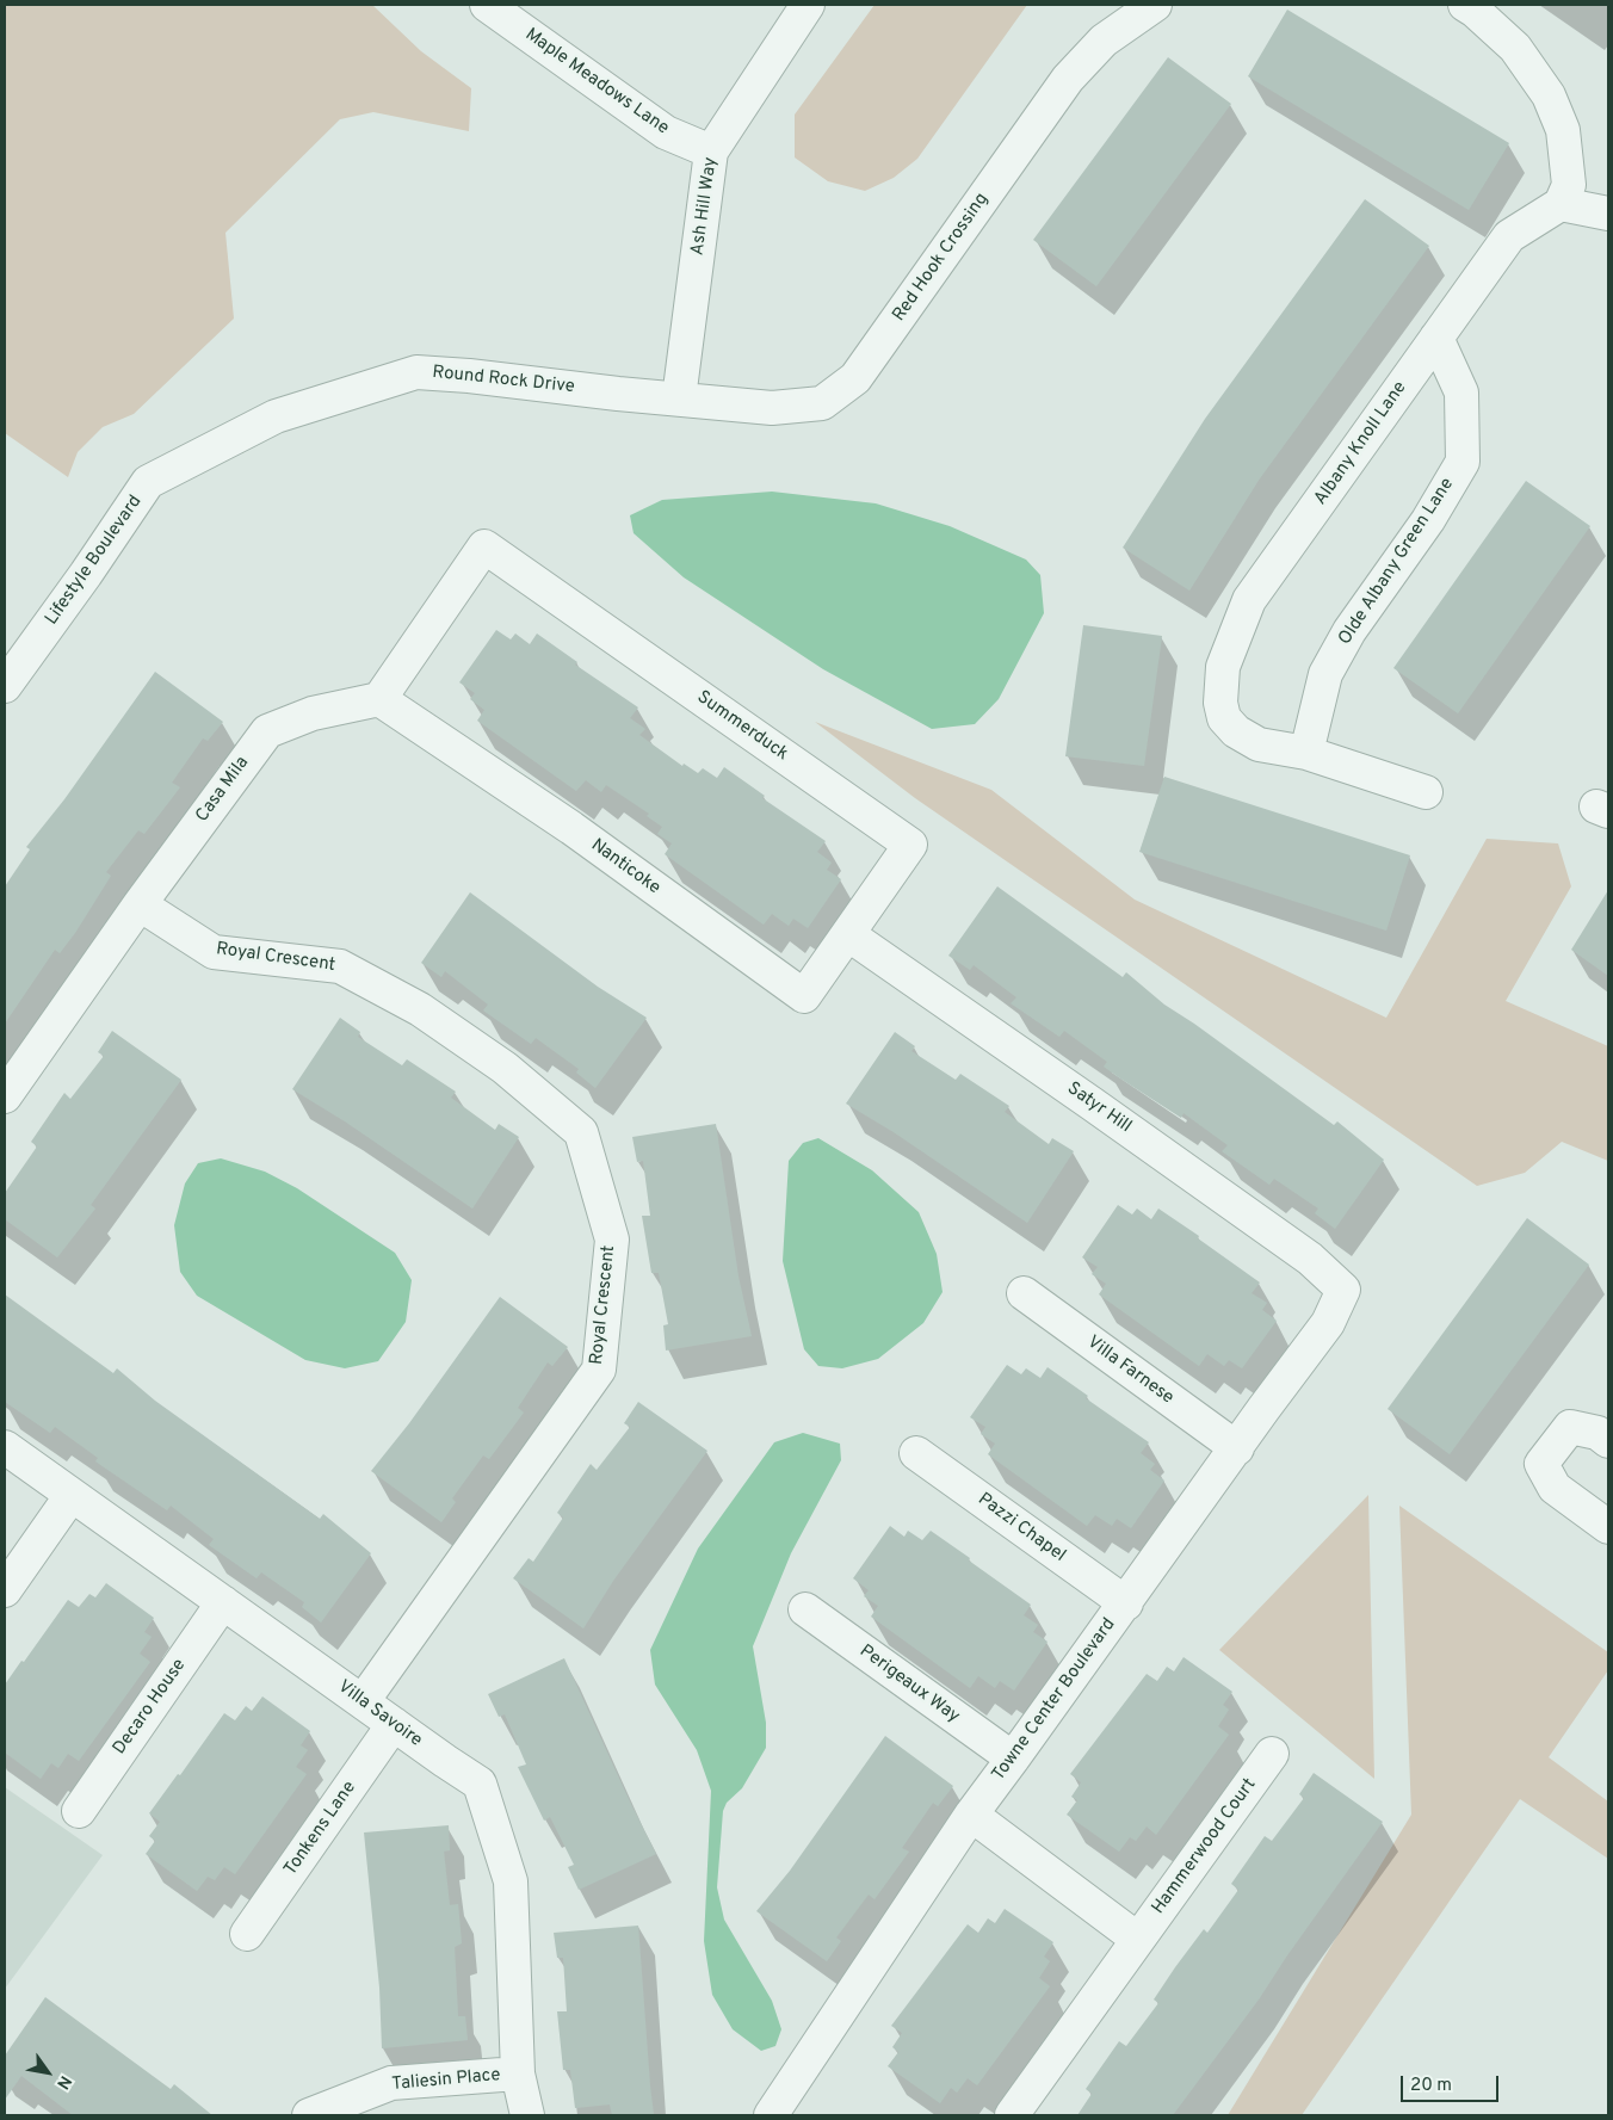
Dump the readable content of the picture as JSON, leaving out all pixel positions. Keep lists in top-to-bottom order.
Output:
{
  "streets": {
    "street": [
      "Maple Meadows Lane",
      "Ash Hill Way",
      "Red Hook Crossing",
      "Round Rock Drive",
      "Albany Knoll Lane",
      "Lifestyle Boulevard",
      "Olde Albany Green Lane",
      "Summerduck",
      "Casa Mila",
      "Nanticoke",
      "Royal Crescent",
      "Satyr Hill",
      "Villa Farnese",
      "Pazzi Chapel",
      "Perigeaux Way",
      "Towne Center Boulevard",
      "Decaro House",
      "Villa Savoire",
      "Tonkens Lane",
      "Hammerwood Court",
      "Taliesin Place"
    ]
  },
  "crossings": [
    ["Maple Meadows Lane", "Ash Hill Way"],
    ["Ash Hill Way", "Red Hook Crossing"],
    ["Ash Hill Way", "Round Rock Drive"],
    ["Red Hook Crossing", "Round Rock Drive"],
    ["Round Rock Drive", "Lifestyle Boulevard"],
    ["Albany Knoll Lane", "Olde Albany Green Lane"],
    ["Summerduck", "Casa Mila"],
    ["Summerduck", "Nanticoke"],
    ["Summerduck", "Satyr Hill"],
    ["Casa Mila", "Nanticoke"],
    ["Casa Mila", "Royal Crescent"],
    ["Nanticoke", "Satyr Hill"],
    ["Royal Crescent", "Villa Savoire"],
    ["Satyr Hill", "Towne Center Boulevard"],
    ["Villa Farnese", "Towne Center Boulevard"],
    ["Pazzi Chapel", "Towne Center Boulevard"],
    ["Perigeaux Way", "Towne Center Boulevard"],
    ["Decaro House", "Villa Savoire"],
    ["Villa Savoire", "Tonkens Lane"],
    ["Villa Savoire", "Taliesin Place"]
  ],
  "scale_bar": "20 m",
  "north": "bottom right"
}
